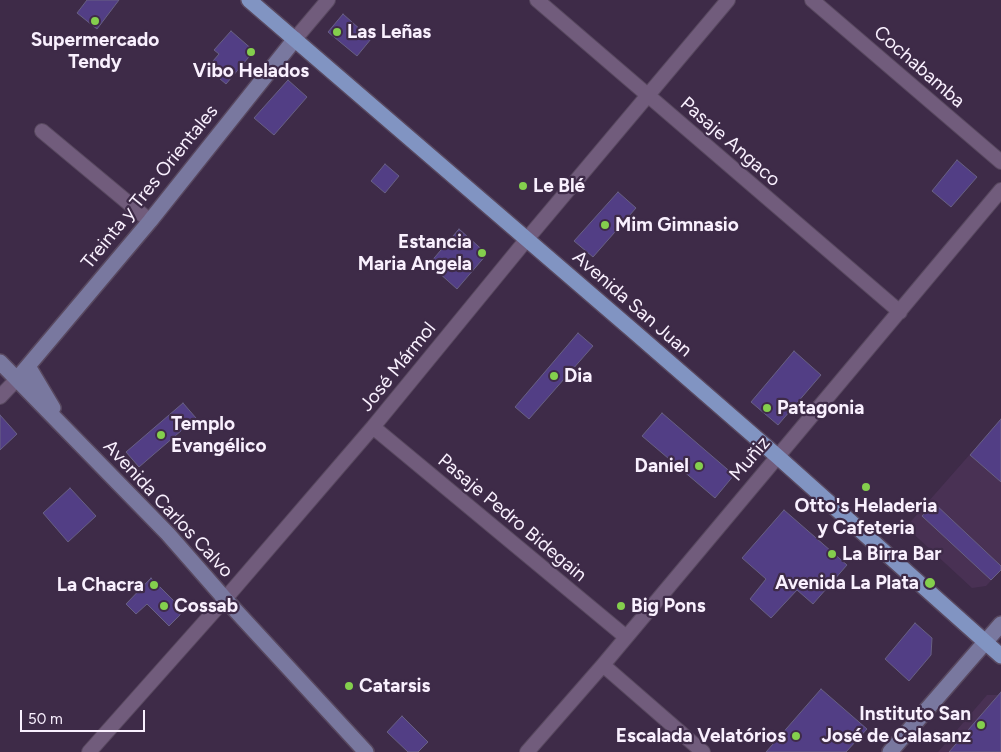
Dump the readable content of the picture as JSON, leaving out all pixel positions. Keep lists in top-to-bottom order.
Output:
{
  "streets": {
    "main road": ["Treinta y Tres Orientales", "Avenida San Juan", "Avenida Carlos Calvo"],
    "street": [
      "Cochabamba",
      "Pasaje Angaco",
      "José Mármol",
      "Muñiz",
      "Pasaje Pedro Bidegain"
    ]
  },
  "crossings": [
    ["Pasaje Angaco", "José Mármol"],
    ["Pasaje Angaco", "Muñiz"],
    ["Treinta y Tres Orientales", "Avenida San Juan"],
    ["Treinta y Tres Orientales", "Avenida Carlos Calvo"],
    ["Avenida San Juan", "José Mármol"],
    ["Avenida San Juan", "Muñiz"],
    ["José Mármol", "Avenida Carlos Calvo"],
    ["José Mármol", "Pasaje Pedro Bidegain"],
    ["Muñiz", "Pasaje Pedro Bidegain"]
  ],
  "places": [
    "Supermercado Tendy",
    "Las Leñas",
    "Vibo Helados",
    "Le Blé",
    "Mim Gimnasio",
    "Estancia Maria Angela",
    "Dia",
    "Patagonia",
    "Templo Evangélico",
    "Daniel",
    "Otto's Heladeria y Cafeteria",
    "La Birra Bar",
    "Avenida La Plata",
    "La Chacra",
    "Cossab",
    "Big Pons",
    "Catarsis",
    "Instituto San José de Calasanz",
    "Escalada Velatórios"
  ],
  "scale_bar": "50 m"
}
